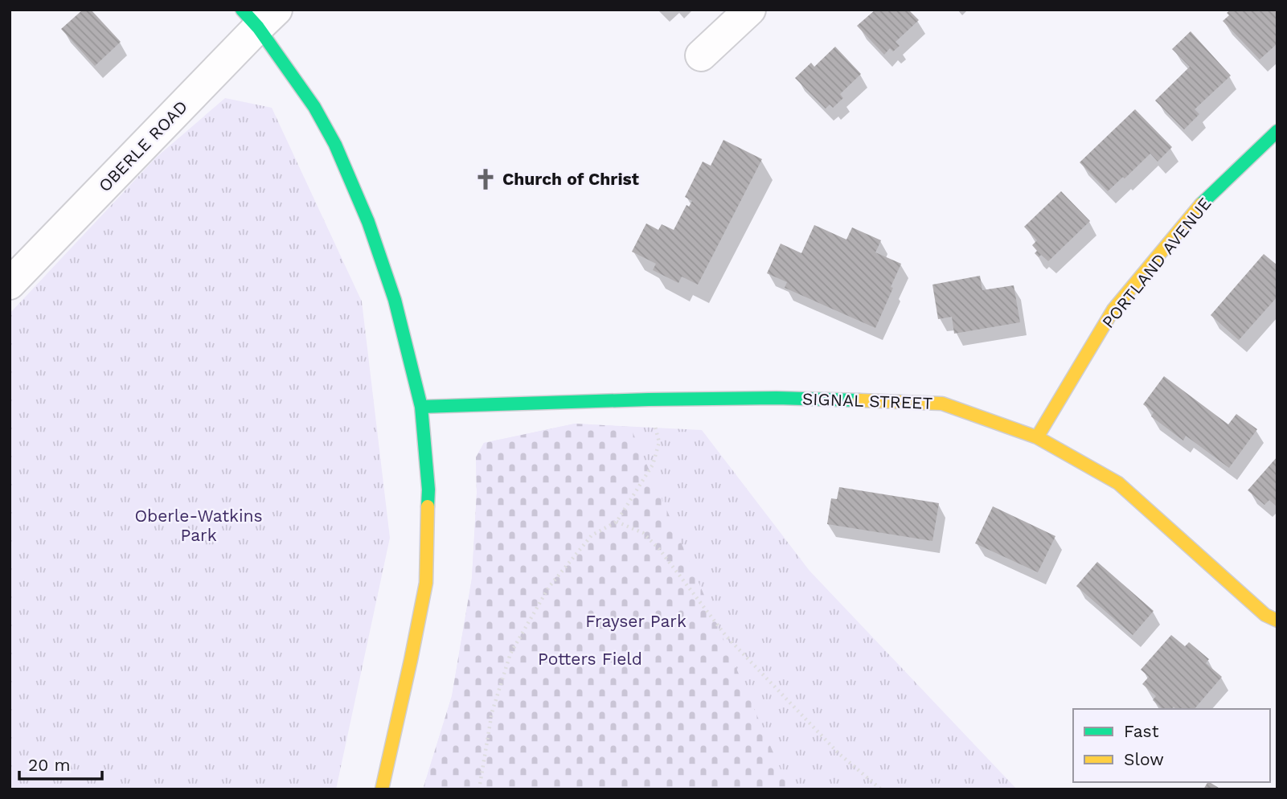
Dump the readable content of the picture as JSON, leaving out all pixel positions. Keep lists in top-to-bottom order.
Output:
{
  "streets": {
    "street": ["OBERLE ROAD", "PORTLAND AVENUE", "SIGNAL STREET"]
  },
  "crossings": [
    ["PORTLAND AVENUE", "SIGNAL STREET"]
  ],
  "parks": ["Oberle-Watkins Park", "Frayser Park", "Potters Field"],
  "places": {
    "church": ["Church of Christ"]
  },
  "legend": ["Fast", "Slow"],
  "scale_bar": "20 m"
}
